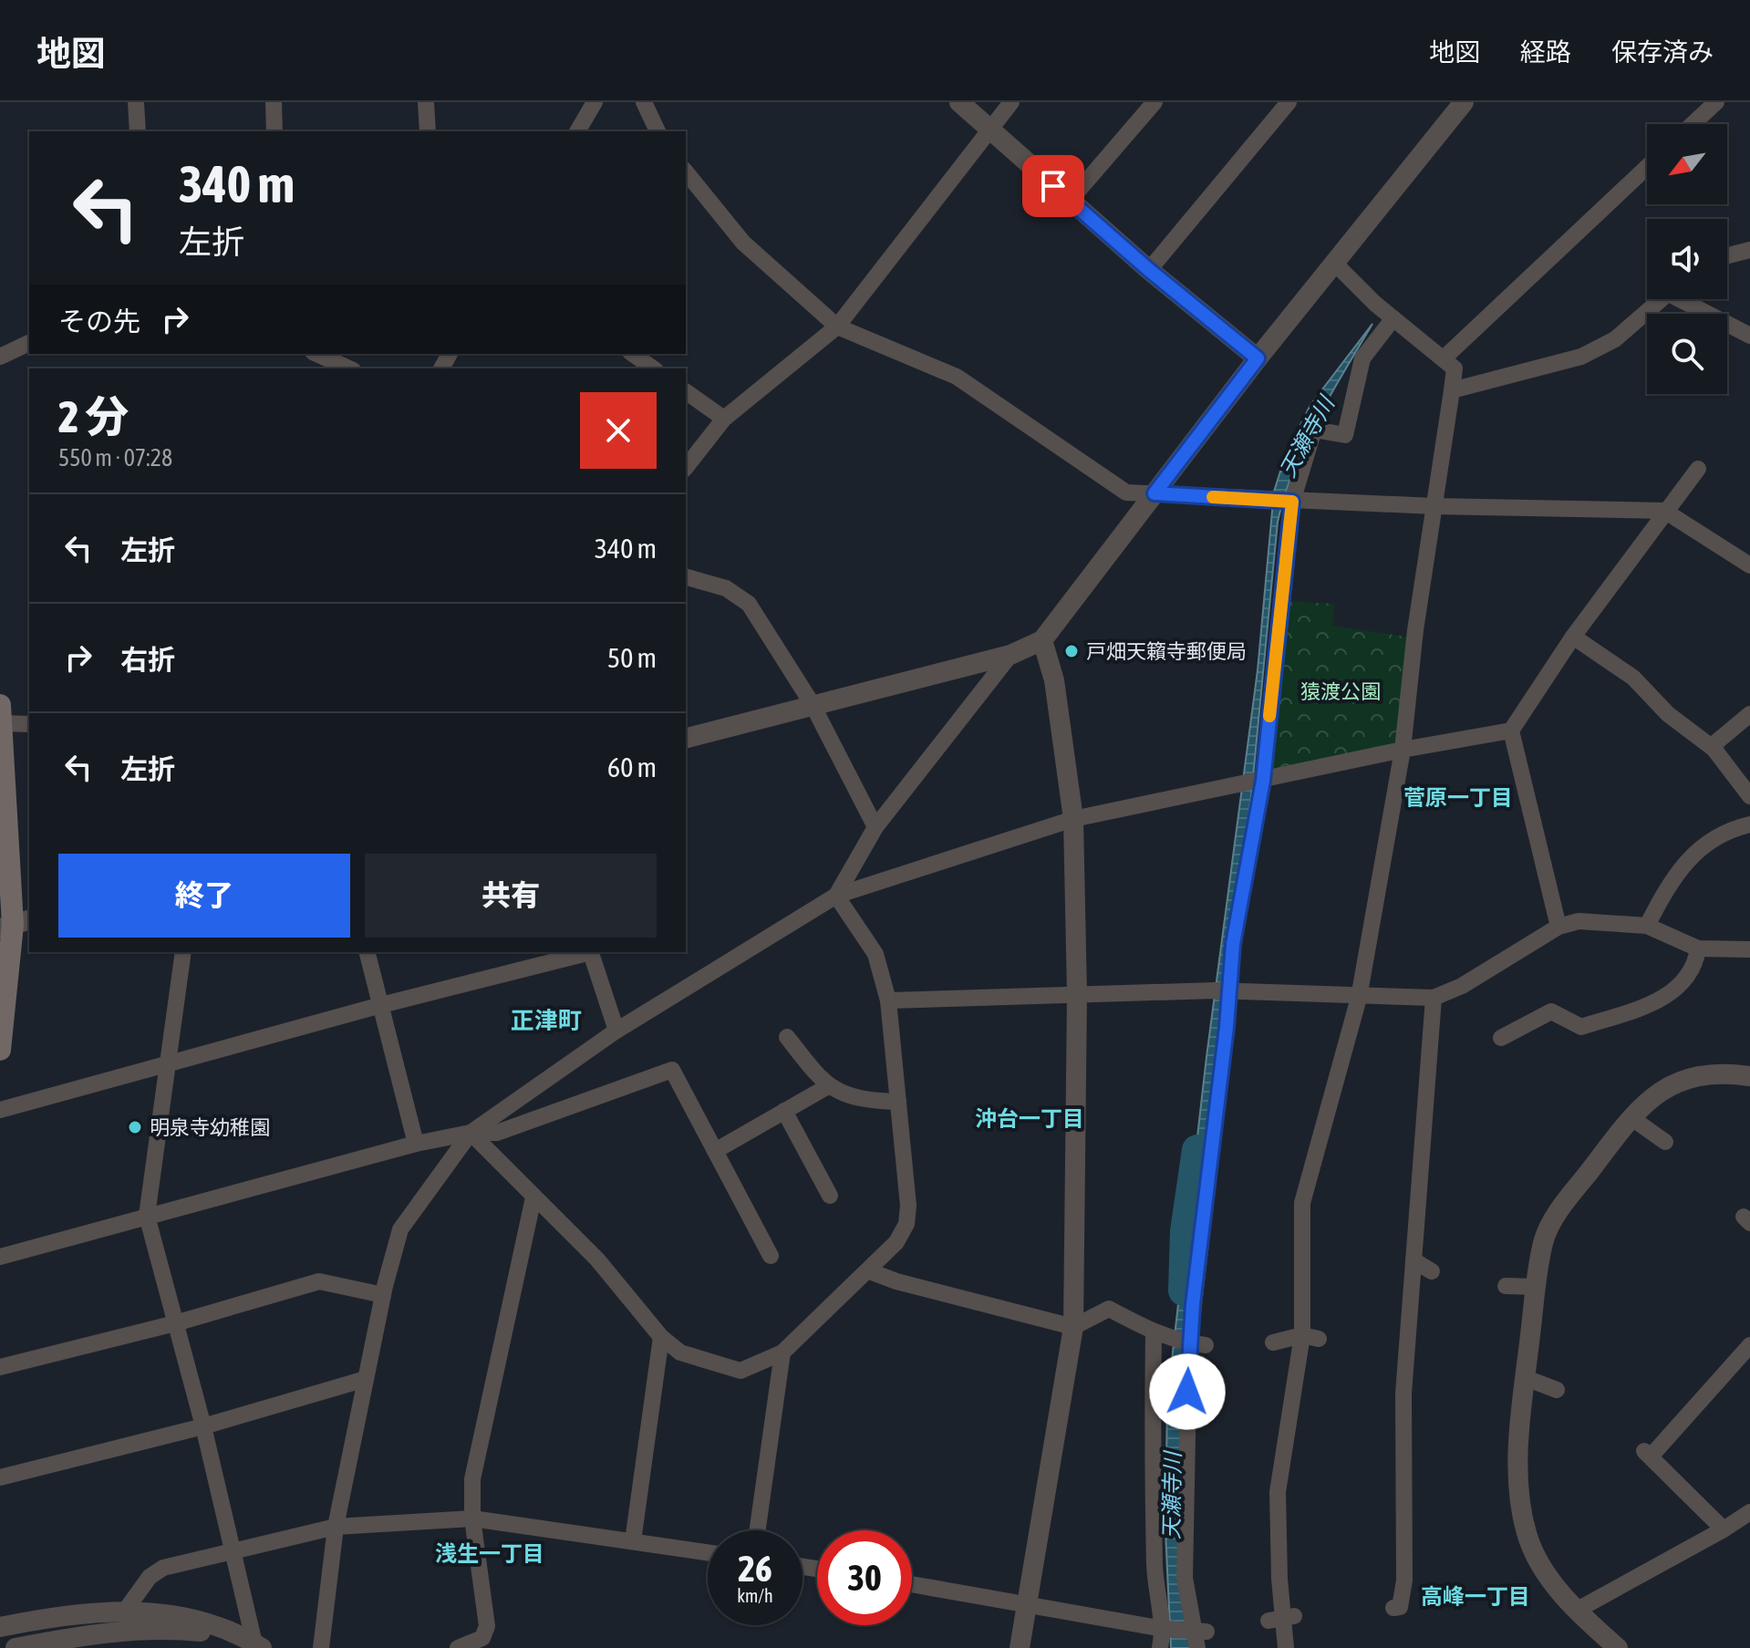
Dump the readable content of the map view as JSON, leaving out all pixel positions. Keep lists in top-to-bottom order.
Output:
{
  "districts": [
    "菅原一丁目",
    "正津町",
    "沖台一丁目",
    "浅生一丁目",
    "高峰一丁目"
  ],
  "water": ["天瀬寺川"],
  "parks": ["猿渡公園"],
  "places": ["戸畑天籟寺郵便局", "明泉寺幼稚園"],
  "north": "bottom left",
  "page": {
    "header": "地図",
    "nav": ["地図", "経路", "保存済み"],
    "turn": ["340 m", "左折"],
    "then": "その先",
    "heading": ["2 分", "550 m · 07:28"],
    "list": [
      {
        "name": "左折",
        "value": "340 m"
      },
      {
        "name": "右折",
        "value": "50 m"
      },
      {
        "name": "左折",
        "value": "60 m"
      }
    ],
    "buttons": ["終了", "共有"],
    "speed": "26 km/h",
    "limit": "30"
  }
}
